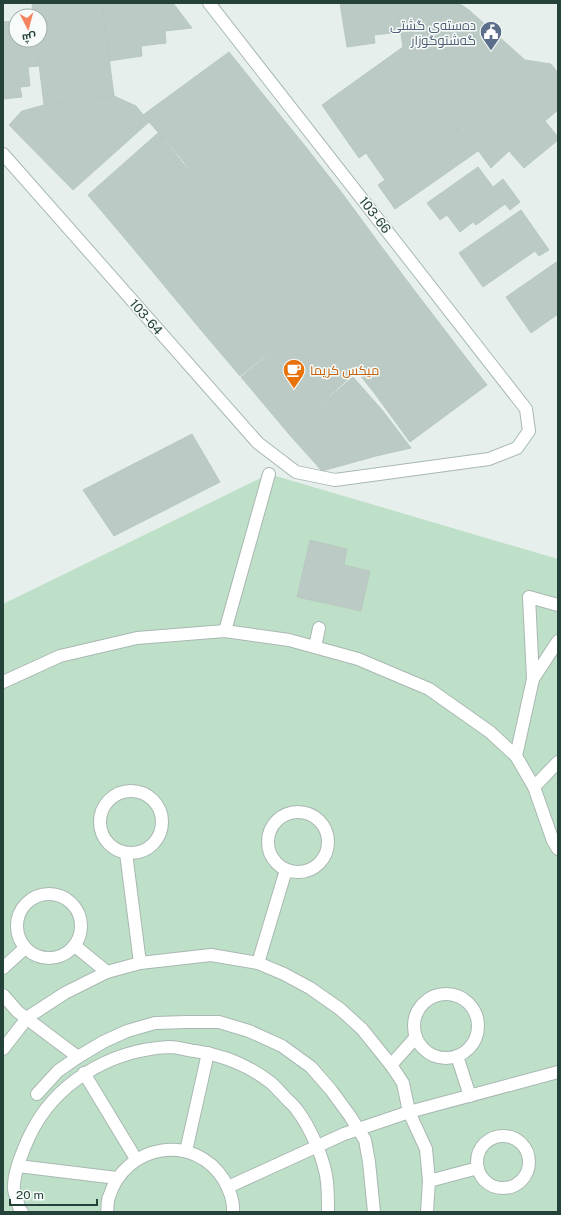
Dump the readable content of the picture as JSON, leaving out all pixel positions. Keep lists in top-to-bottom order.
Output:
{
  "streets": {
    "street": ["103-66", "103-64"]
  },
  "crossings": [
    ["103-66", "103-64"]
  ],
  "places": {
    "public building": ["ده‌سته‌ی گشتی گه‌شتوگوزار"],
    "cafe": ["ميكس كريما"]
  },
  "scale_bar": "20 m",
  "north": "bottom"
}
